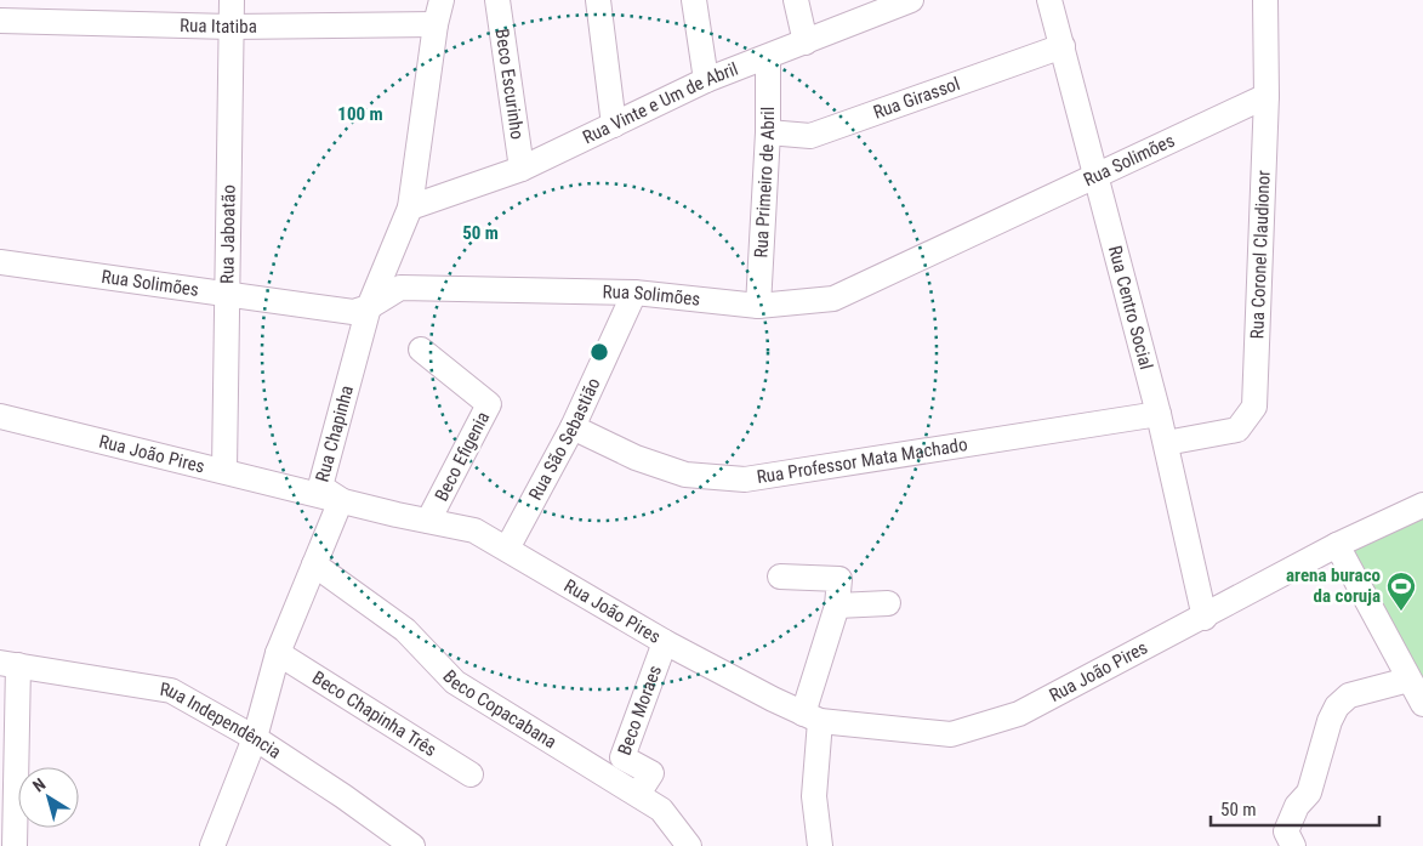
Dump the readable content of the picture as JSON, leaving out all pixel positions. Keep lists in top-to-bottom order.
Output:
{
  "streets": {
    "street": [
      "Rua Itatiba",
      "Beco Escurinho",
      "Rua Girassol",
      "Rua Vinte e Um de Abril",
      "Rua Solimões",
      "Rua Primeiro de Abril",
      "Rua Jaboatão",
      "Rua Coronel Claudionor",
      "Rua Centro Social",
      "Rua Chapinha",
      "Rua São Sebastião",
      "Rua João Pires",
      "Beco Efigenia",
      "Rua Professor Mata Machado",
      "Beco Copacabana",
      "Beco Moraes",
      "Beco Chapinha Três",
      "Rua Independência"
    ]
  },
  "crossings": [
    ["Rua Itatiba", "Rua Jaboatão"],
    ["Rua Itatiba", "Rua Chapinha"],
    ["Beco Escurinho", "Rua Vinte e Um de Abril"],
    ["Rua Girassol", "Rua Primeiro de Abril"],
    ["Rua Girassol", "Rua Centro Social"],
    ["Rua Vinte e Um de Abril", "Rua Primeiro de Abril"],
    ["Rua Vinte e Um de Abril", "Rua Chapinha"],
    ["Rua Solimões", "Rua Primeiro de Abril"],
    ["Rua Solimões", "Rua Jaboatão"],
    ["Rua Solimões", "Rua Coronel Claudionor"],
    ["Rua Solimões", "Rua Centro Social"],
    ["Rua Solimões", "Rua Chapinha"],
    ["Rua Solimões", "Rua São Sebastião"],
    ["Rua Jaboatão", "Rua João Pires"],
    ["Rua Coronel Claudionor", "Rua Centro Social"],
    ["Rua Centro Social", "Rua João Pires"],
    ["Rua Centro Social", "Rua Professor Mata Machado"],
    ["Rua Chapinha", "Rua João Pires"],
    ["Rua Chapinha", "Beco Copacabana"],
    ["Rua Chapinha", "Beco Chapinha Três"],
    ["Rua Chapinha", "Rua Independência"],
    ["Rua São Sebastião", "Rua João Pires"],
    ["Rua São Sebastião", "Rua Professor Mata Machado"],
    ["Rua João Pires", "Beco Efigenia"],
    ["Rua João Pires", "Beco Moraes"],
    ["Beco Copacabana", "Beco Moraes"]
  ],
  "places": {
    "sports": ["arena buraco da coruja"]
  },
  "scale_bar": "50 m",
  "north": "top left",
  "rings": ["100 m", "50 m"]
}
